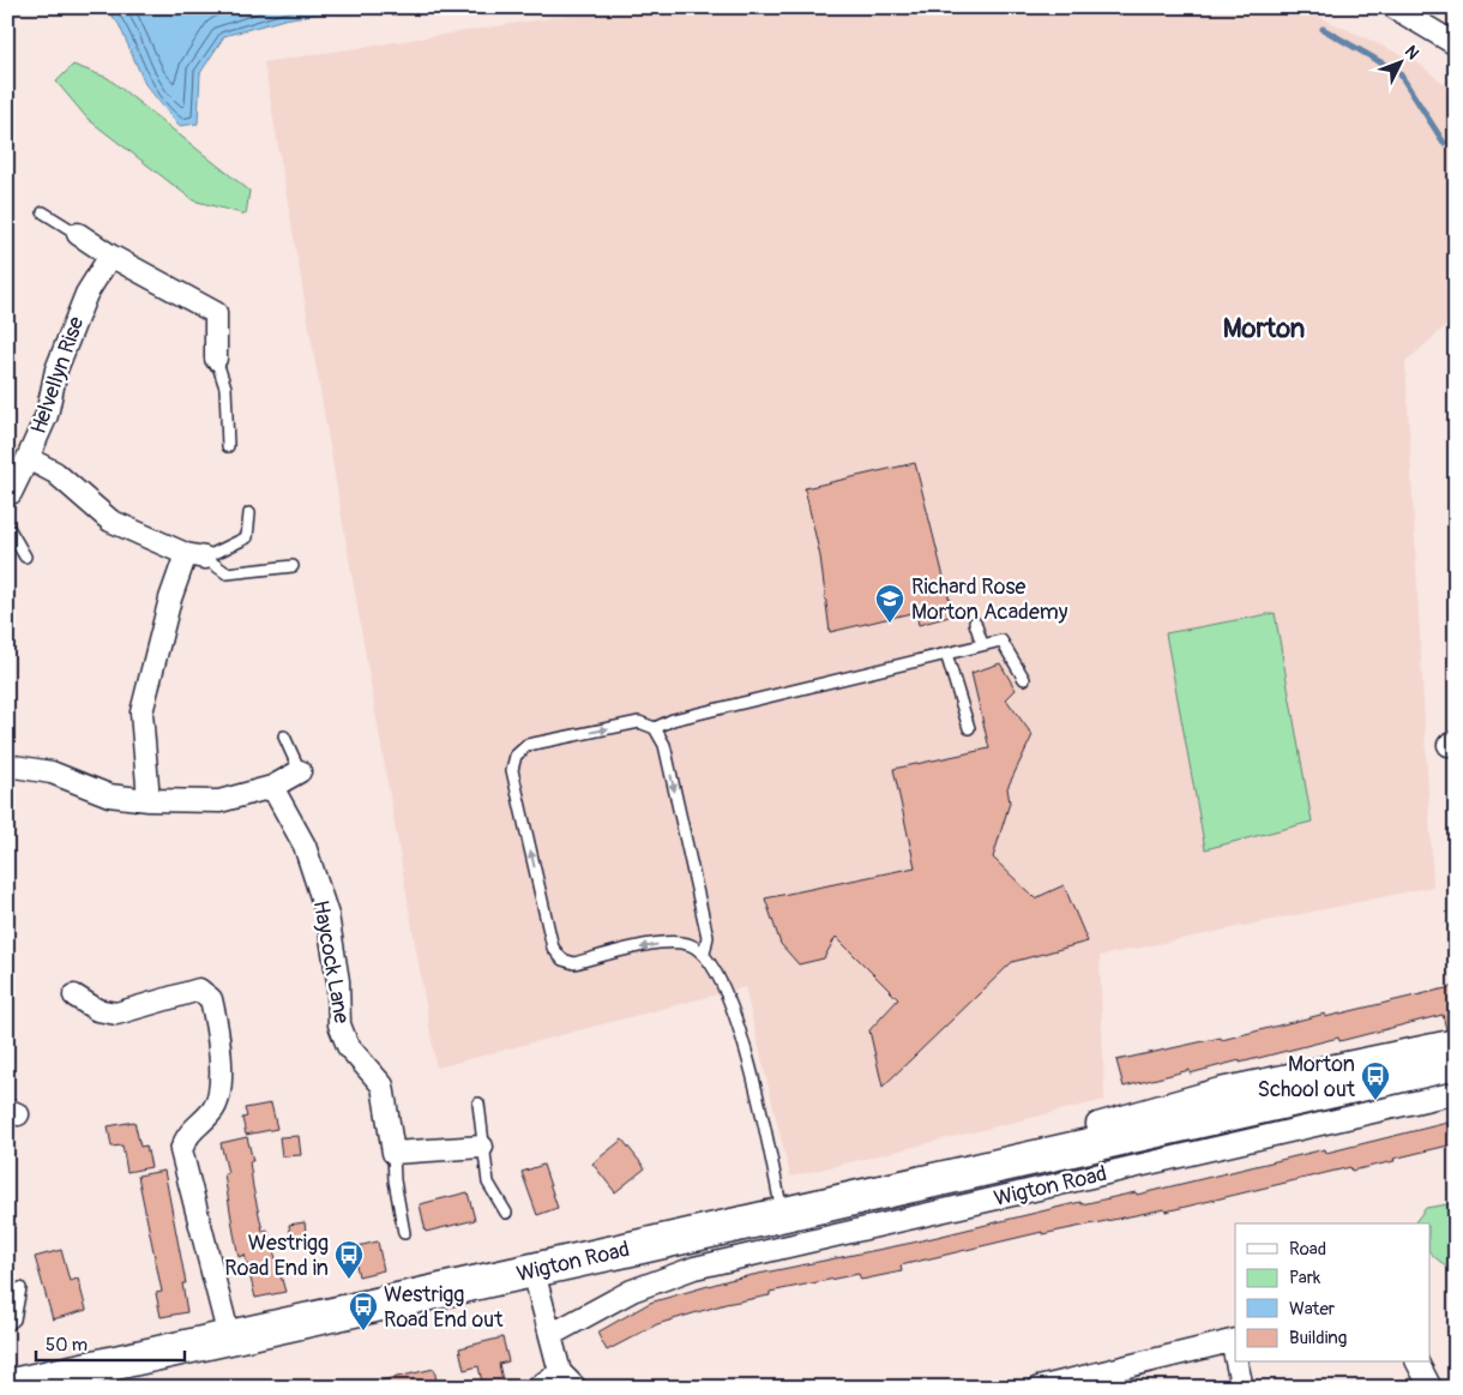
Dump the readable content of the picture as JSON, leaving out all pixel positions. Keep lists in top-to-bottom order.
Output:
{
  "streets": {
    "main road": ["Wigton Road"],
    "street": ["Helvellyn Rise", "Haycock Lane"]
  },
  "districts": ["Morton"],
  "places": {
    "school or university": ["Richard Rose Morton Academy"],
    "bus stop": ["Morton School out", "Westrigg Road End in", "Westrigg Road End out"]
  },
  "legend": [
    "Road",
    "Park",
    "Water",
    "Building"
  ],
  "scale_bar": "50 m",
  "north": "top right"
}
